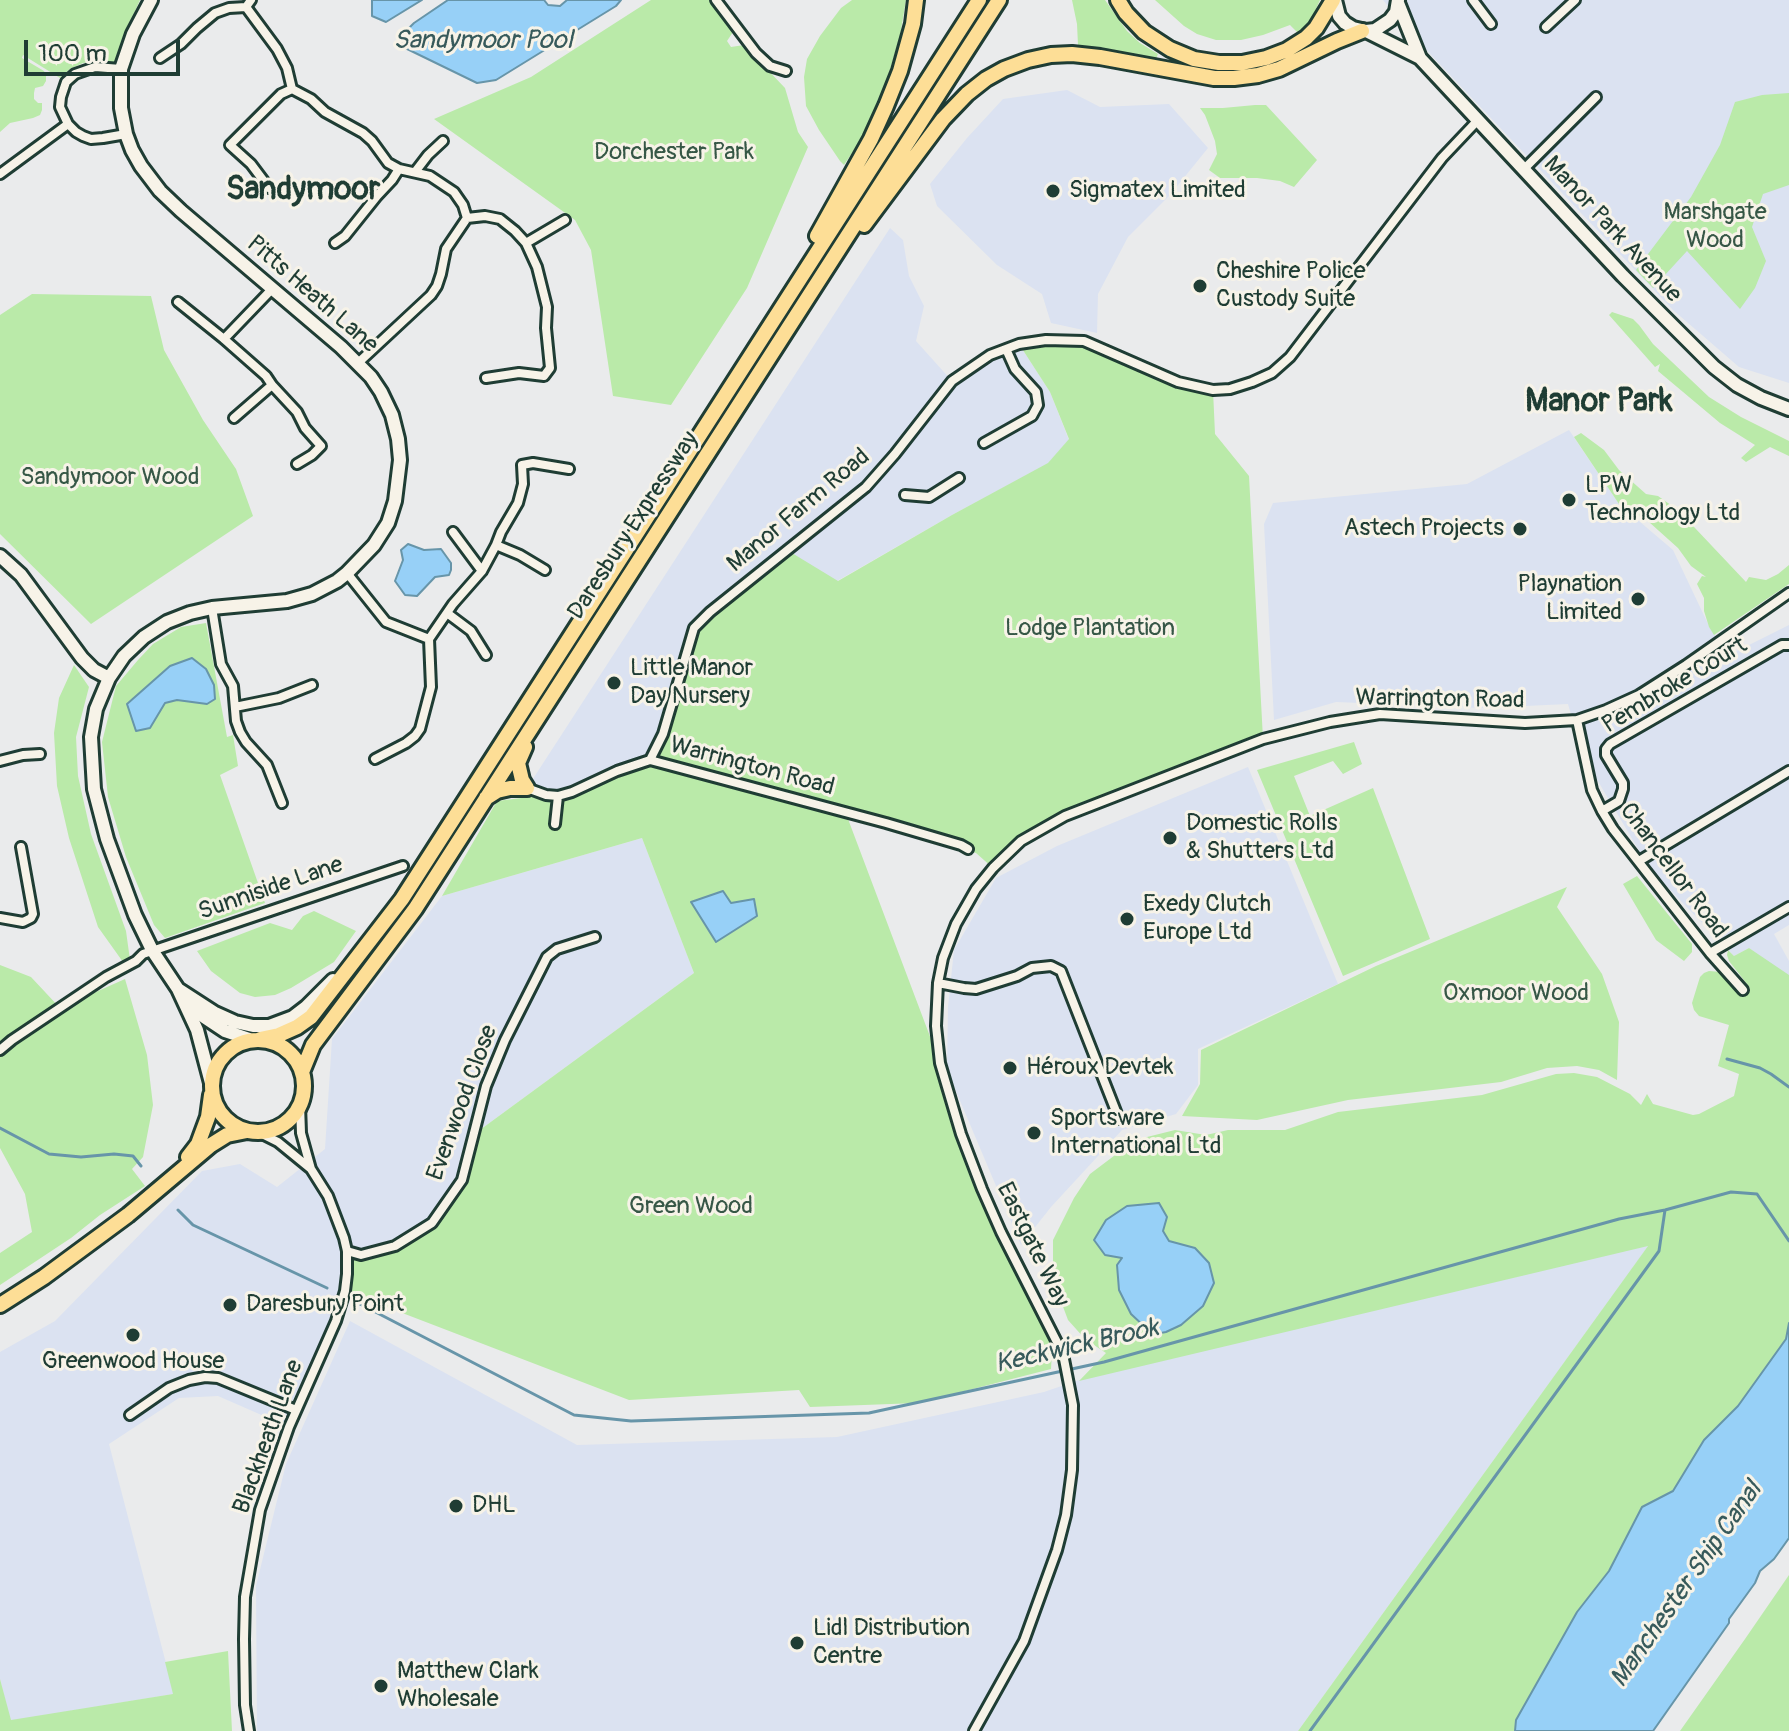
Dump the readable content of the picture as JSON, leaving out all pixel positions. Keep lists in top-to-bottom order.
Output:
{
  "streets": {
    "main road": ["Daresbury Expressway"],
    "street": [
      "Manor Park Avenue",
      "Pitts Heath Lane",
      "Manor Farm Road",
      "Pembroke Court",
      "Warrington Road",
      "Chancellor Road",
      "Sunniside Lane",
      "Evenwood Close",
      "Eastgate Way",
      "Blackheath Lane"
    ]
  },
  "crossings": [
    ["Manor Park Avenue", "Manor Farm Road"],
    ["Pitts Heath Lane", "Daresbury Expressway"],
    ["Pitts Heath Lane", "Sunniside Lane"],
    ["Pitts Heath Lane", "Blackheath Lane"],
    ["Manor Farm Road", "Warrington Road"],
    ["Daresbury Expressway", "Blackheath Lane"],
    ["Pembroke Court", "Chancellor Road"],
    ["Warrington Road", "Chancellor Road"],
    ["Warrington Road", "Eastgate Way"],
    ["Evenwood Close", "Blackheath Lane"]
  ],
  "districts": ["Sandymoor", "Manor Park"],
  "water": ["Sandymoor Pool", "Keckwick Brook", "Manchester Ship Canal"],
  "parks": [
    "Dorchester Park",
    "Marshgate Wood",
    "Sandymoor Wood",
    "Lodge Plantation",
    "Oxmoor Wood",
    "Green Wood"
  ],
  "places": [
    "Sigmatex Limited",
    "Cheshire Police Custody Suite",
    "LPW Technology Ltd",
    "Astech Projects",
    "Playnation Limited",
    "Little Manor Day Nursery",
    "Domestic Rolls & Shutters Ltd",
    "Exedy Clutch Europe Ltd",
    "Héroux Devtek",
    "Sportsware International Ltd",
    "Daresbury Point",
    "Greenwood House",
    "DHL",
    "Lidl Distribution Centre",
    "Matthew Clark Wholesale"
  ],
  "scale_bar": "100 m"
}
